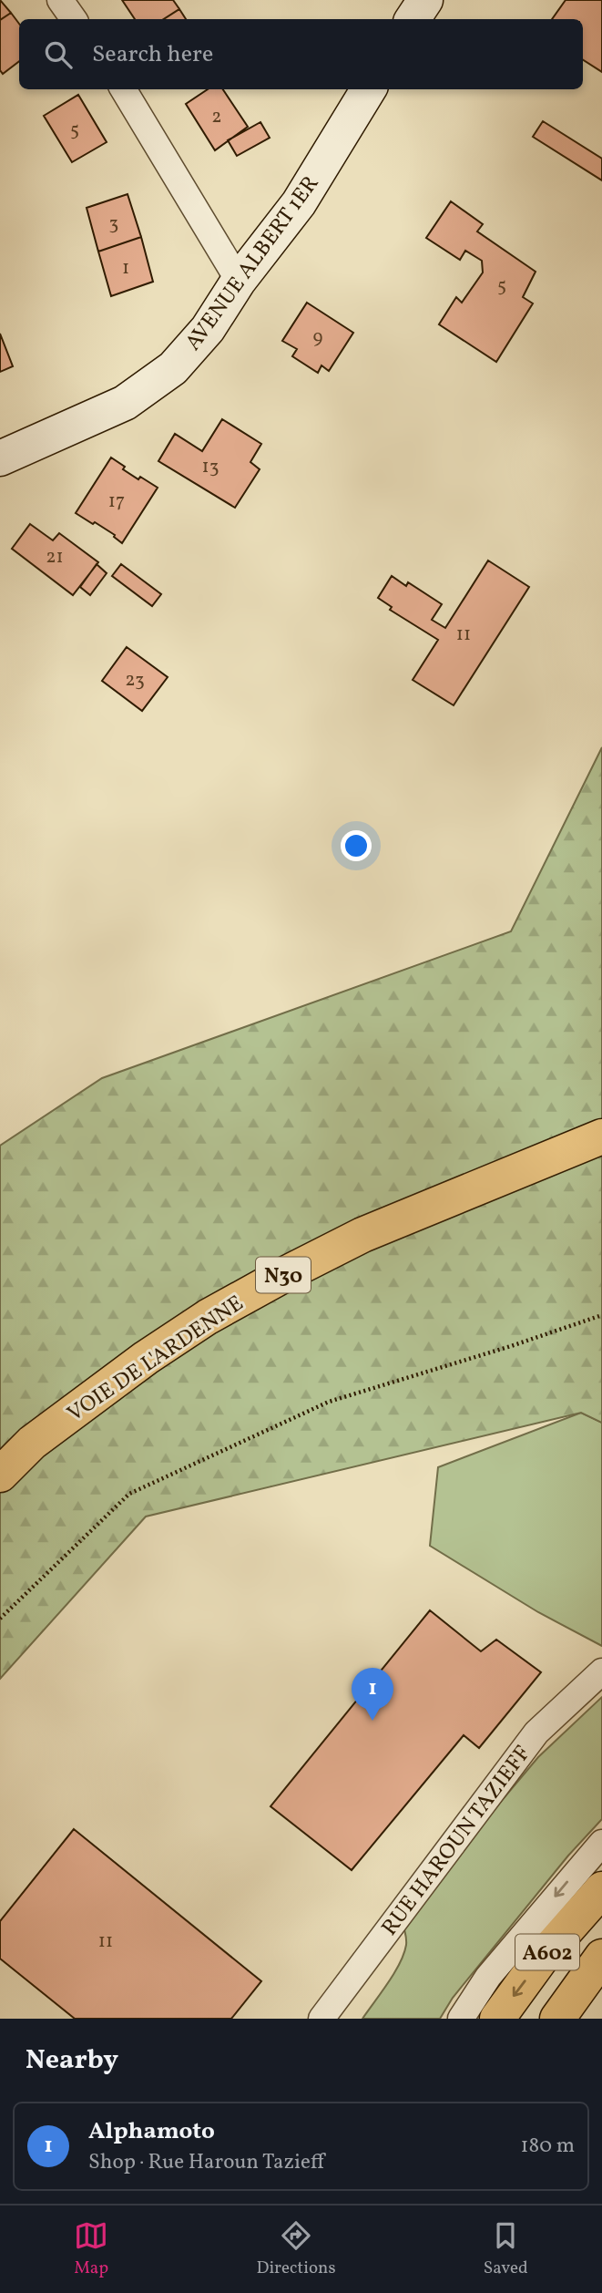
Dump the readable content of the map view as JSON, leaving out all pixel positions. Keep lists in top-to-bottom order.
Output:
{
  "streets": {
    "main road": ["N30", "VOIE DE L'ARDENNE", "A602"],
    "street": ["AVENUE ALBERT 1ER", "RUE HAROUN TAZIEFF"]
  },
  "house_numbers": [
    "2",
    "5",
    "3",
    "1",
    "5",
    "9",
    "13",
    "17",
    "21",
    "11",
    "23",
    "11"
  ],
  "page": {
    "search": "Search here",
    "pins": "1",
    "heading": "Nearby",
    "list": [
      {
        "mark": "1",
        "name": "Alphamoto",
        "note": "Shop · Rue Haroun Tazieff",
        "value": "180 m"
      }
    ],
    "nav": ["Map", "Directions", "Saved"]
  }
}
